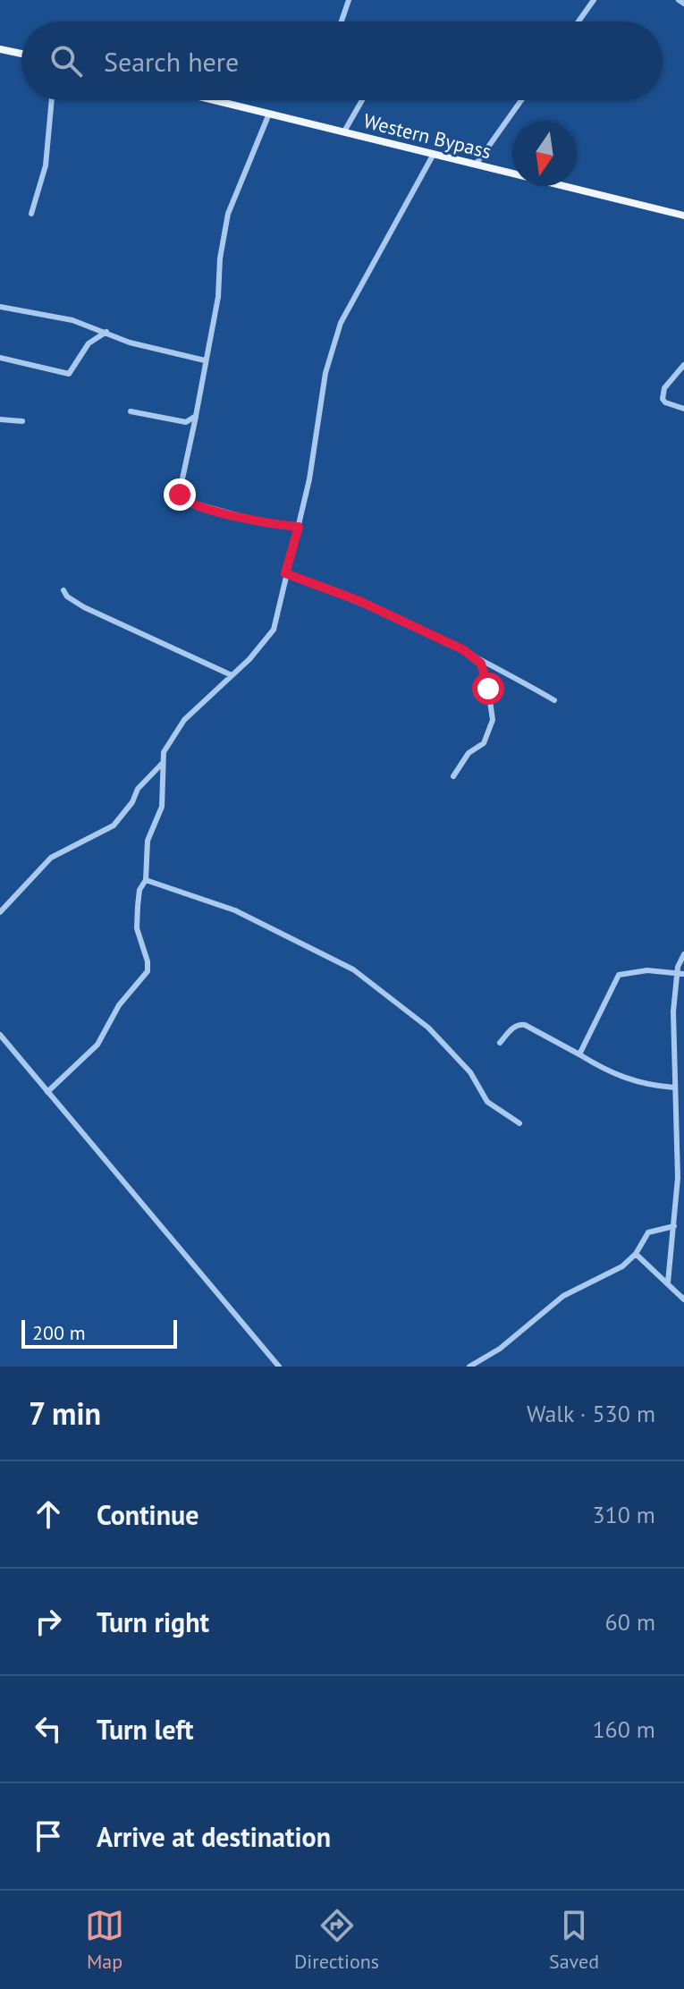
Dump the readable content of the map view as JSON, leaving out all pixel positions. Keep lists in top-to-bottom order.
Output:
{
  "streets": {
    "main road": ["Western Bypass"]
  },
  "scale_bar": "200 m",
  "north": "bottom",
  "page": {
    "search": "Search here",
    "scale": "200 m",
    "heading": ["7 min", "Walk · 530 m"],
    "list": [
      ["Continue", "310 m"],
      ["Turn right", "60 m"],
      ["Turn left", "160 m"],
      "Arrive at destination"
    ],
    "nav": ["Map", "Directions", "Saved"]
  }
}
